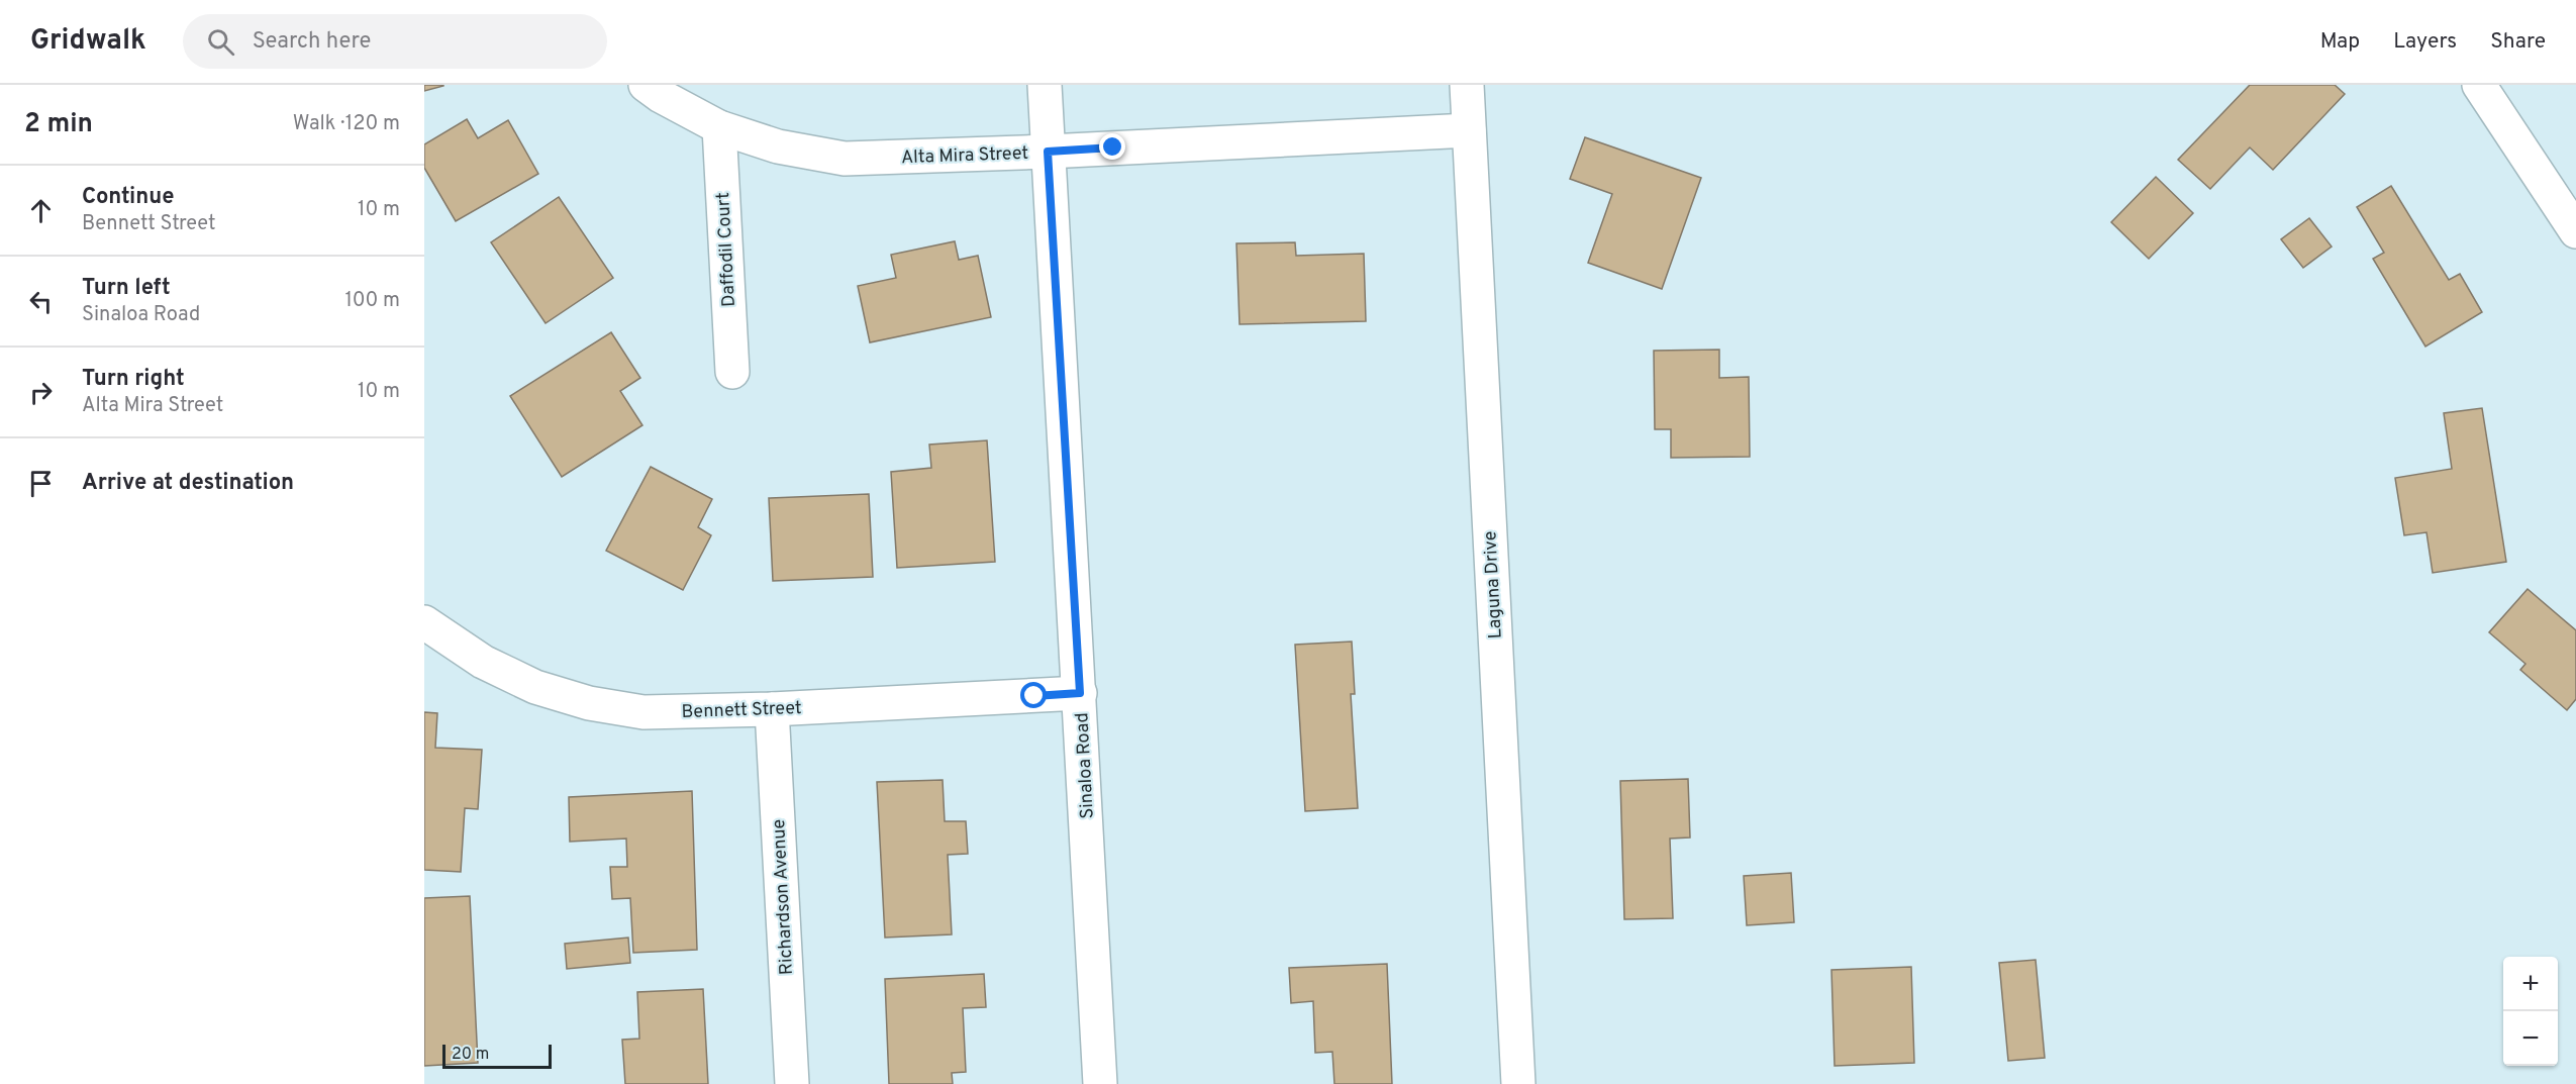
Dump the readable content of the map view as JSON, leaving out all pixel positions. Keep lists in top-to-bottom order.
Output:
{
  "streets": {
    "street": [
      "Alta Mira Street",
      "Daffodil Court",
      "Laguna Drive",
      "Bennett Street",
      "Sinaloa Road",
      "Richardson Avenue"
    ]
  },
  "crossings": [
    ["Alta Mira Street", "Daffodil Court"],
    ["Alta Mira Street", "Laguna Drive"],
    ["Alta Mira Street", "Sinaloa Road"],
    ["Bennett Street", "Sinaloa Road"],
    ["Bennett Street", "Richardson Avenue"]
  ],
  "scale_bar": "20 m",
  "page": {
    "header": "Gridwalk",
    "search": "Search here",
    "nav": ["Map", "Layers", "Share"],
    "heading": ["2 min", "Walk · 120 m"],
    "list": [
      ["Continue", "Bennett Street", "10 m"],
      ["Turn left", "Sinaloa Road", "100 m"],
      ["Turn right", "Alta Mira Street", "10 m"],
      "Arrive at destination"
    ],
    "map_buttons": ["+", "−"],
    "scale": "20 m"
  }
}
